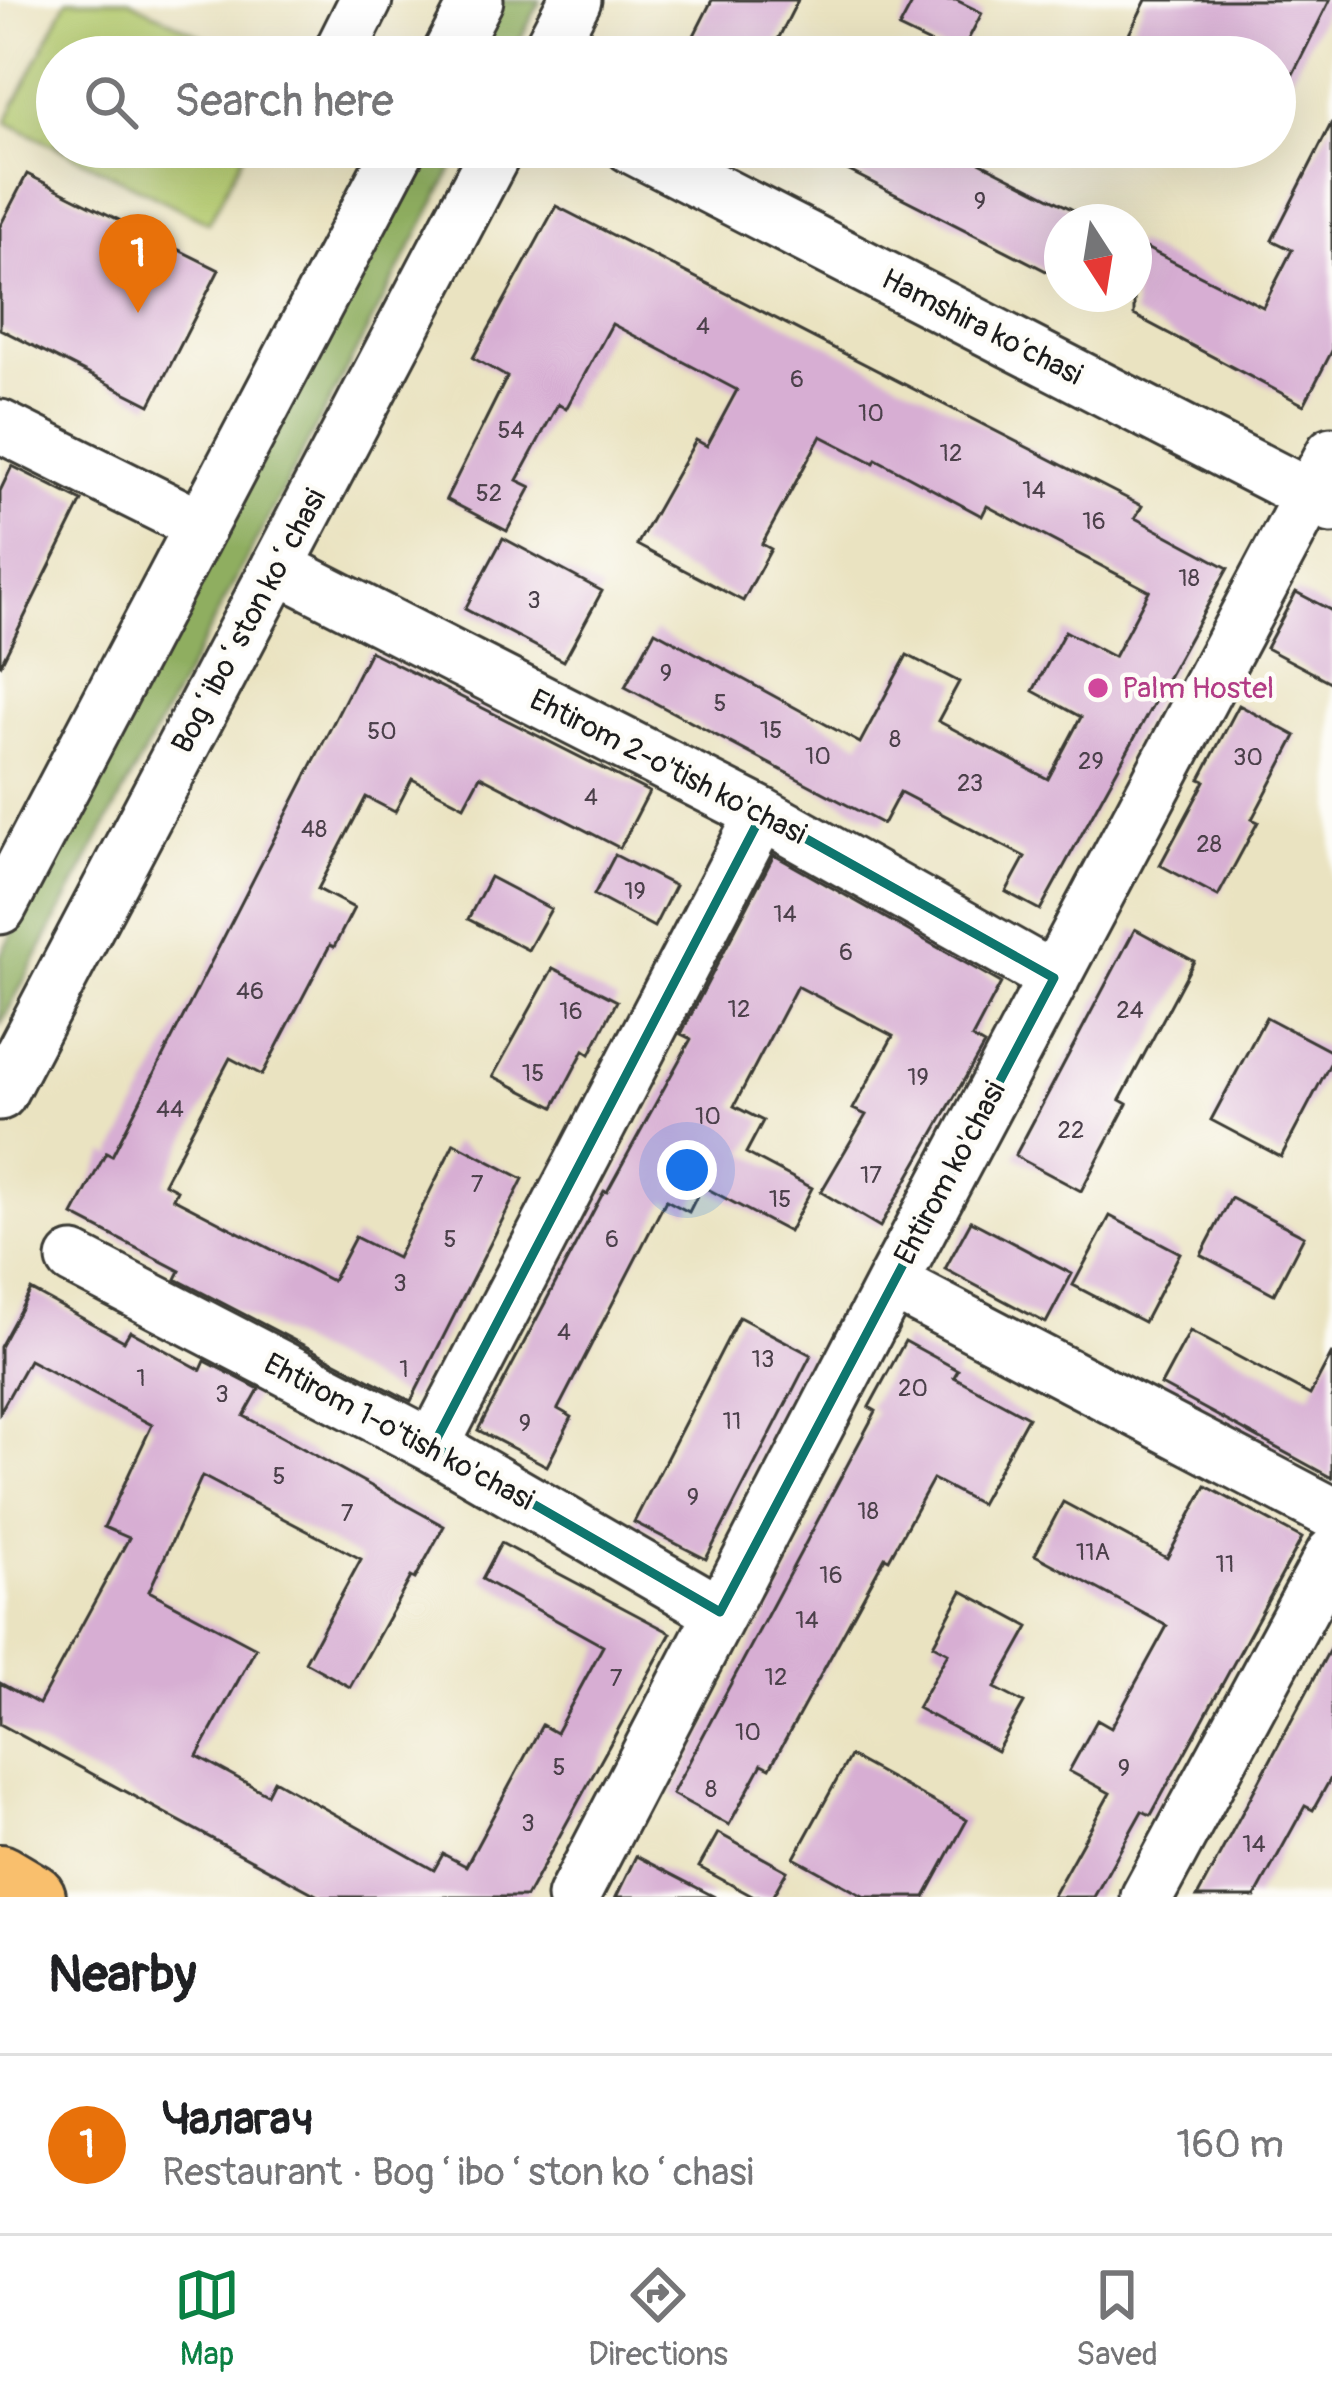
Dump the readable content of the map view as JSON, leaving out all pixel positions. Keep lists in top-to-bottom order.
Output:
{
  "streets": {
    "street": [
      "Hamshira ko‘chasi",
      "Bogʻiboʻston koʻchasi",
      "Ehtirom 2-o'tish ko'chasi",
      "Ehtirom ko'chasi",
      "Ehtirom 1-o'tish ko'chasi"
    ]
  },
  "crossings": [
    ["Hamshira ko‘chasi", "Ehtirom ko'chasi"],
    ["Bogʻiboʻston koʻchasi", "Ehtirom 2-o'tish ko'chasi"],
    ["Ehtirom 2-o'tish ko'chasi", "Ehtirom ko'chasi"],
    ["Ehtirom ko'chasi", "Ehtirom 1-o'tish ko'chasi"]
  ],
  "places": ["Palm Hostel"],
  "house_numbers": [
    "9",
    "4",
    "6",
    "10",
    "54",
    "12",
    "14",
    "52",
    "16",
    "18",
    "3",
    "9",
    "5",
    "15",
    "50",
    "8",
    "10",
    "30",
    "29",
    "23",
    "4",
    "48",
    "28",
    "19",
    "14",
    "6",
    "46",
    "12",
    "24",
    "16",
    "15",
    "19",
    "44",
    "10",
    "22",
    "17",
    "7",
    "15",
    "5",
    "6",
    "3",
    "4",
    "13",
    "1",
    "1",
    "20",
    "3",
    "11",
    "9",
    "5",
    "9",
    "18",
    "7",
    "11A",
    "11",
    "16",
    "14",
    "12",
    "7",
    "10",
    "5",
    "9",
    "8",
    "3",
    "14"
  ],
  "north": "bottom",
  "page": {
    "search": "Search here",
    "pins": "1",
    "heading": "Nearby",
    "list": [
      {
        "mark": "1",
        "name": "Чалагач",
        "note": "Restaurant · Bogʻiboʻston koʻchasi",
        "value": "160 m"
      }
    ],
    "nav": ["Map", "Directions", "Saved"]
  }
}
